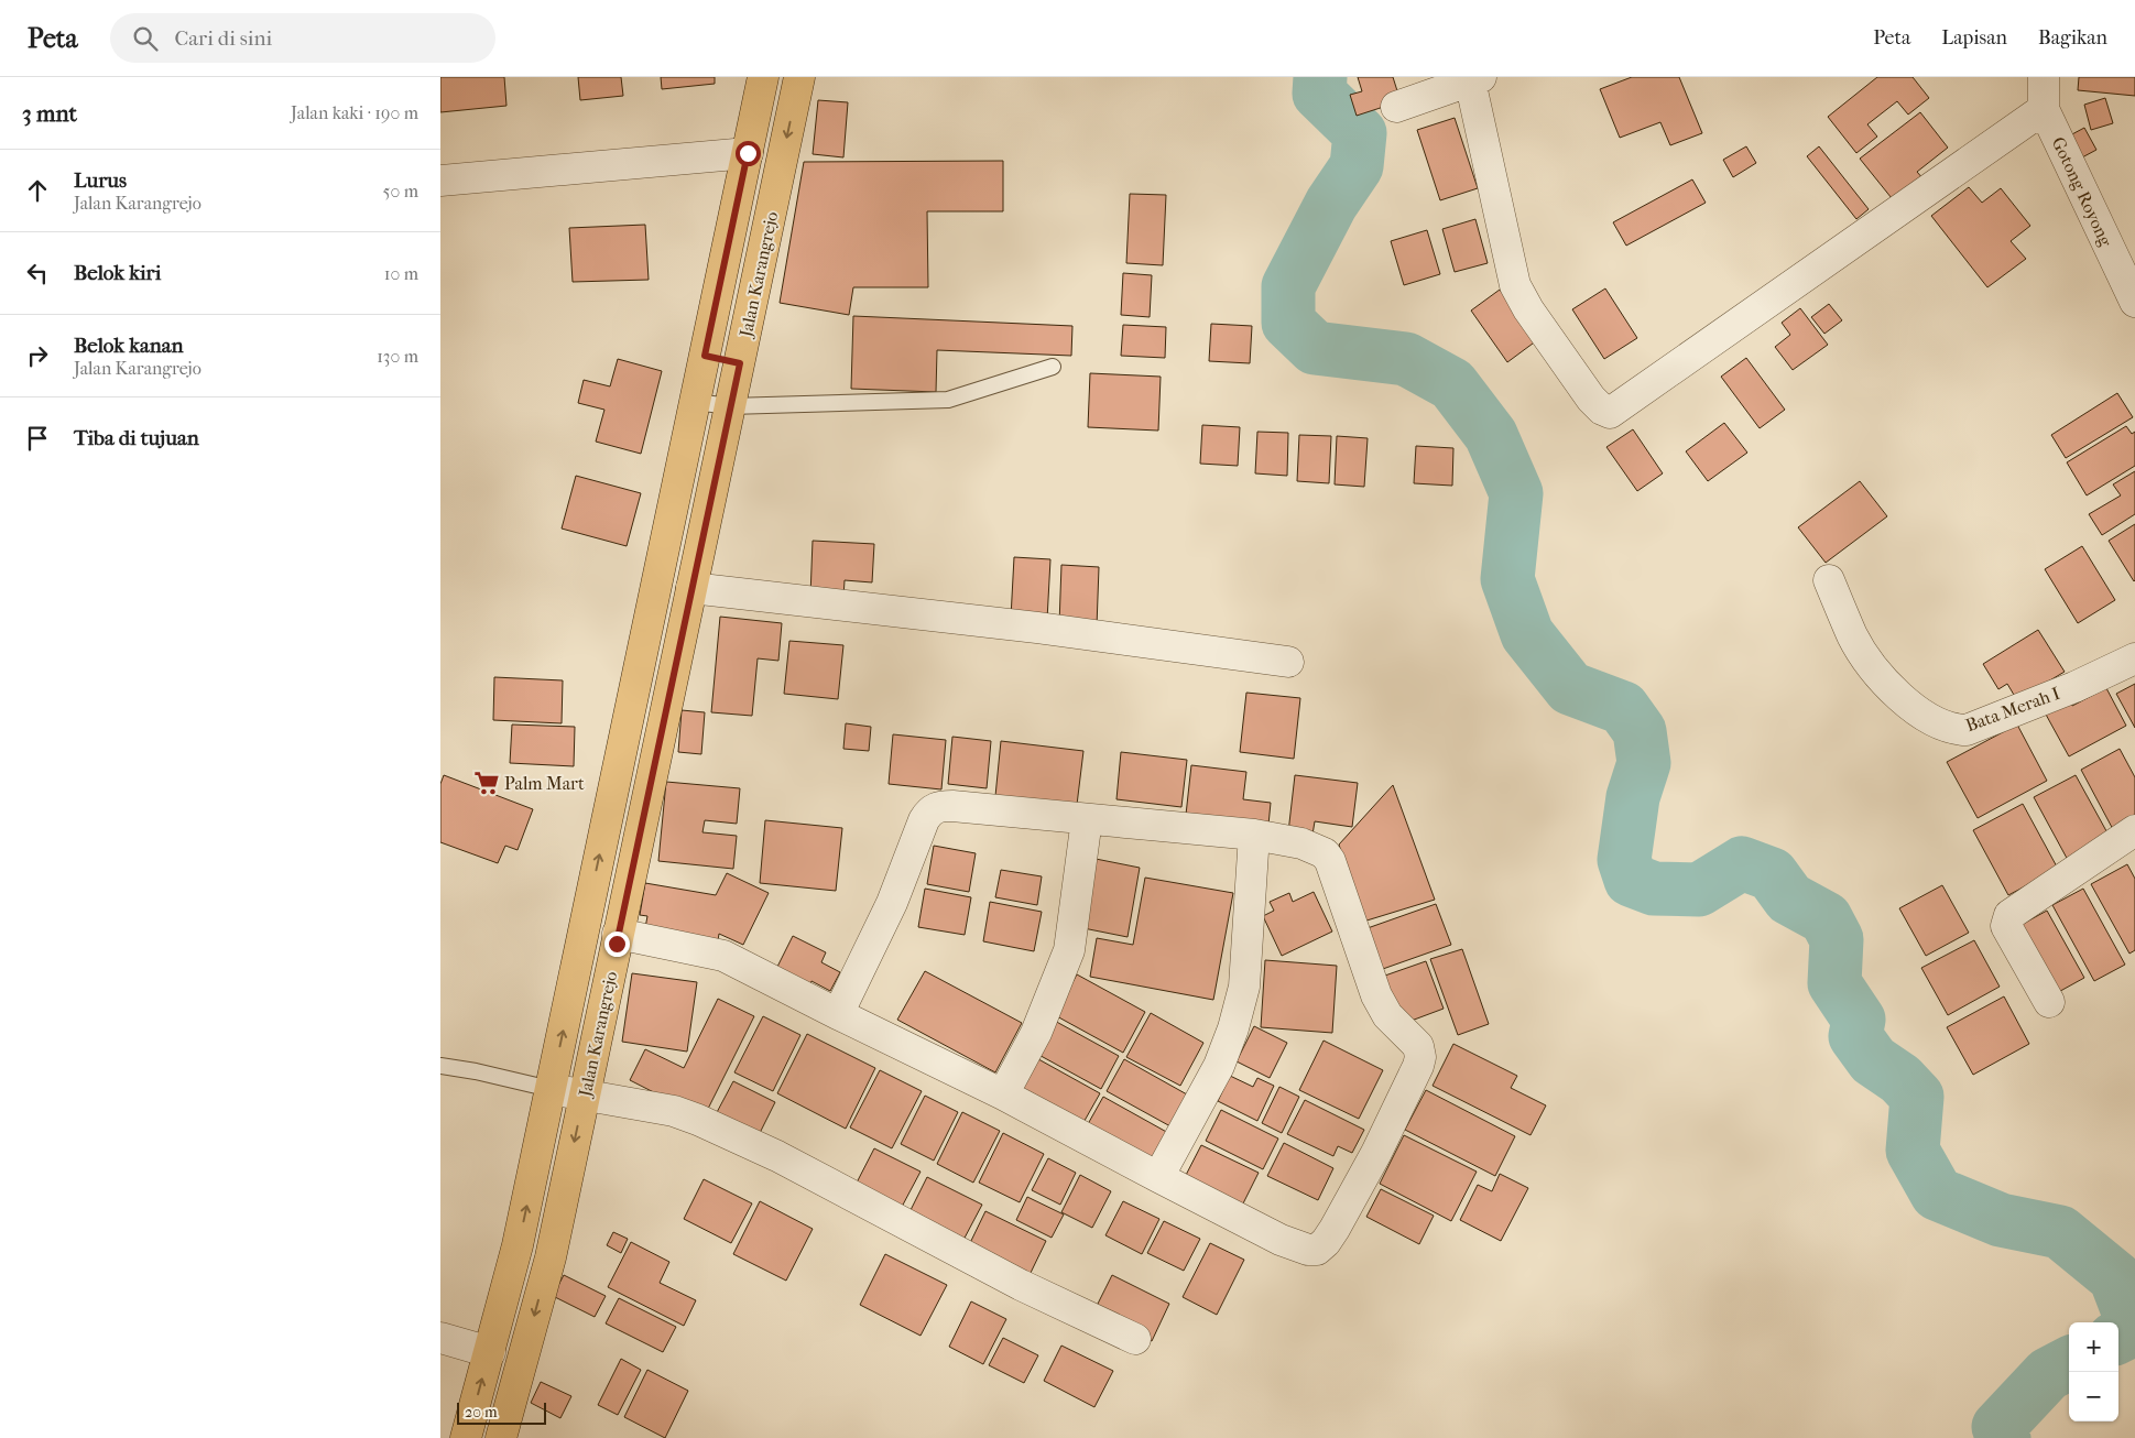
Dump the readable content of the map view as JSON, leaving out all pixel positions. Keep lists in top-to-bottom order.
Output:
{
  "streets": {
    "main road": ["Jalan Karangrejo"],
    "street": ["Gotong Royong", "Bata Merah I"]
  },
  "places": {
    "supermarket": ["Palm Mart"]
  },
  "scale_bar": "20 m",
  "page": {
    "header": "Peta",
    "search": "Cari di sini",
    "nav": ["Peta", "Lapisan", "Bagikan"],
    "heading": ["3 mnt", "Jalan kaki · 190 m"],
    "list": [
      ["Lurus", "Jalan Karangrejo", "50 m"],
      ["Belok kiri", "10 m"],
      ["Belok kanan", "Jalan Karangrejo", "130 m"],
      "Tiba di tujuan"
    ],
    "map_buttons": ["+", "−"],
    "scale": "20 m"
  }
}
